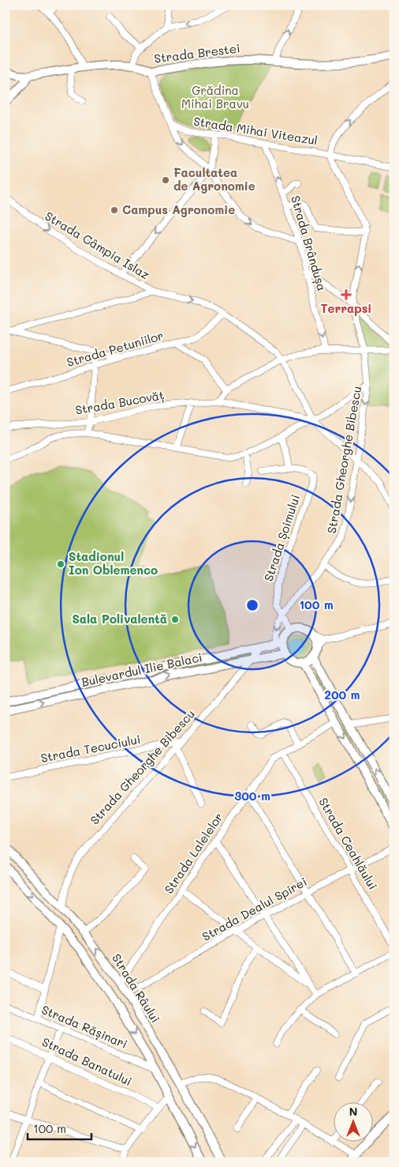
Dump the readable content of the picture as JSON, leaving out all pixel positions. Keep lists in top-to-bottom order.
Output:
{
  "streets": {
    "main road": ["Strada Brestei", "Bulevardul Ilie Balaci", "Strada Râului"],
    "street": [
      "Strada Mihai Viteazul",
      "Strada Brândușa",
      "Strada Câmpia Islaz",
      "Strada Petuniilor",
      "Strada Bucovăț",
      "Strada Gheorghe Bibescu",
      "Strada Șoimului",
      "Strada Tecuciului",
      "Strada Ceahlăului",
      "Strada Lalelelor",
      "Strada Dealul Spirei",
      "Strada Rășinari",
      "Strada Banatului"
    ]
  },
  "crossings": [
    ["Strada Mihai Viteazul", "Strada Brândușa"],
    ["Strada Câmpia Islaz", "Strada Petuniilor"],
    ["Strada Câmpia Islaz", "Strada Bucovăț"],
    ["Strada Câmpia Islaz", "Strada Gheorghe Bibescu"],
    ["Strada Gheorghe Bibescu", "Strada Șoimului"],
    ["Strada Gheorghe Bibescu", "Bulevardul Ilie Balaci"],
    ["Strada Gheorghe Bibescu", "Strada Tecuciului"],
    ["Strada Gheorghe Bibescu", "Strada Râului"],
    ["Strada Șoimului", "Bulevardul Ilie Balaci"],
    ["Strada Ceahlăului", "Strada Lalelelor"],
    ["Strada Ceahlăului", "Strada Dealul Spirei"],
    ["Strada Lalelelor", "Strada Râului"],
    ["Strada Dealul Spirei", "Strada Râului"],
    ["Strada Râului", "Strada Rășinari"]
  ],
  "one_way": ["Strada Câmpia Islaz"],
  "parks": ["Grădina Mihai Bravu"],
  "places": {
    "other": [
      "Facultatea de Agronomie",
      "Campus Agronomie",
      "Stadionul Ion Oblemenco",
      "Sala Polivalentă"
    ],
    "health": ["Terrapsi"]
  },
  "scale_bar": "100 m",
  "north": "top",
  "rings": ["100 m", "200 m", "300 m"]
}
